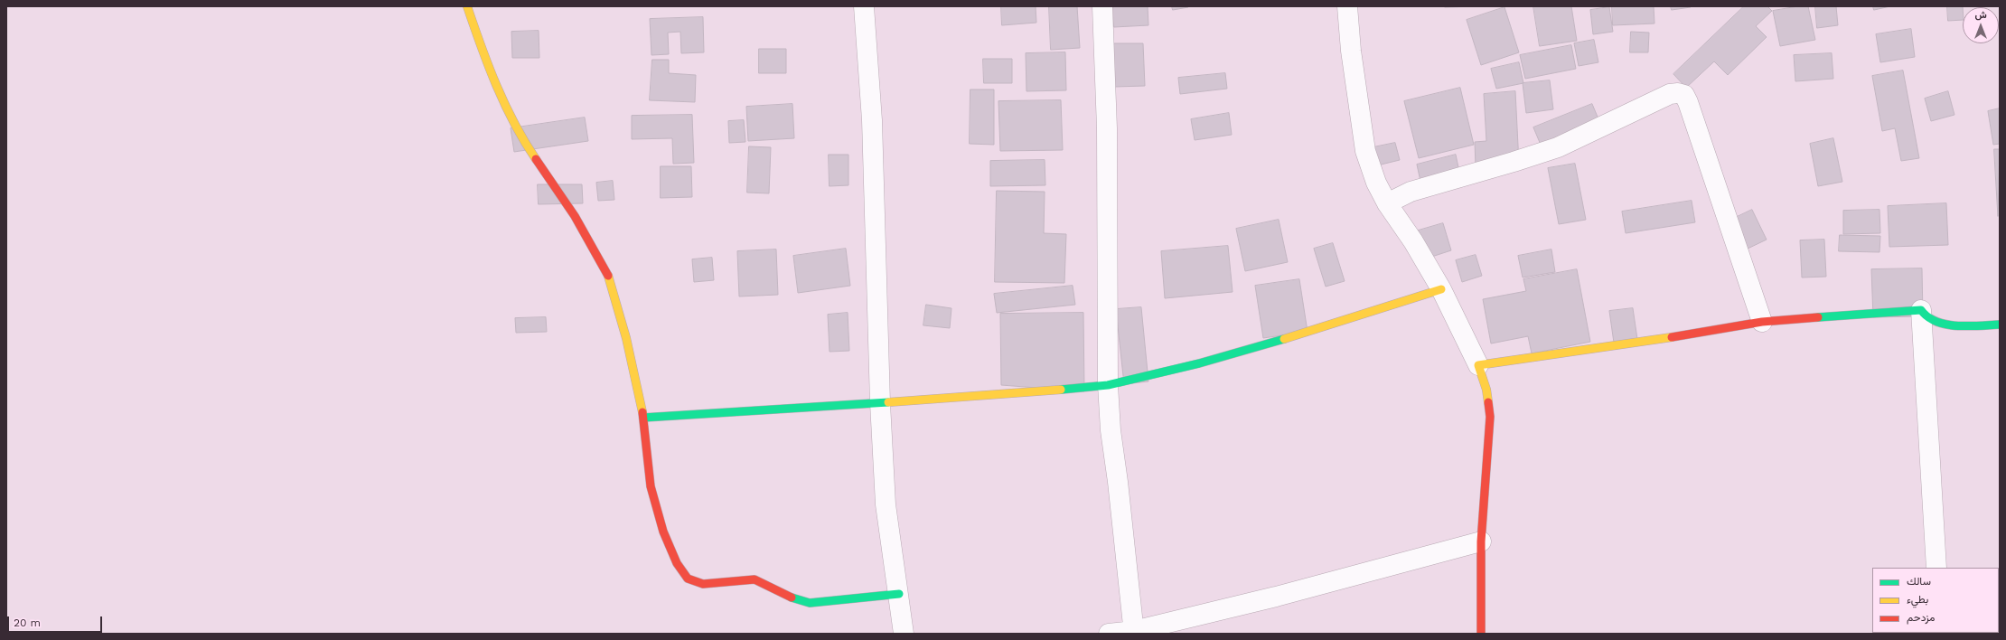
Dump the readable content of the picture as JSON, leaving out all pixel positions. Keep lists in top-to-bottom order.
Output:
{
  "legend": ["سالك", "بطيء", "مزدحم"],
  "scale_bar": "20 m",
  "north": "top"
}
